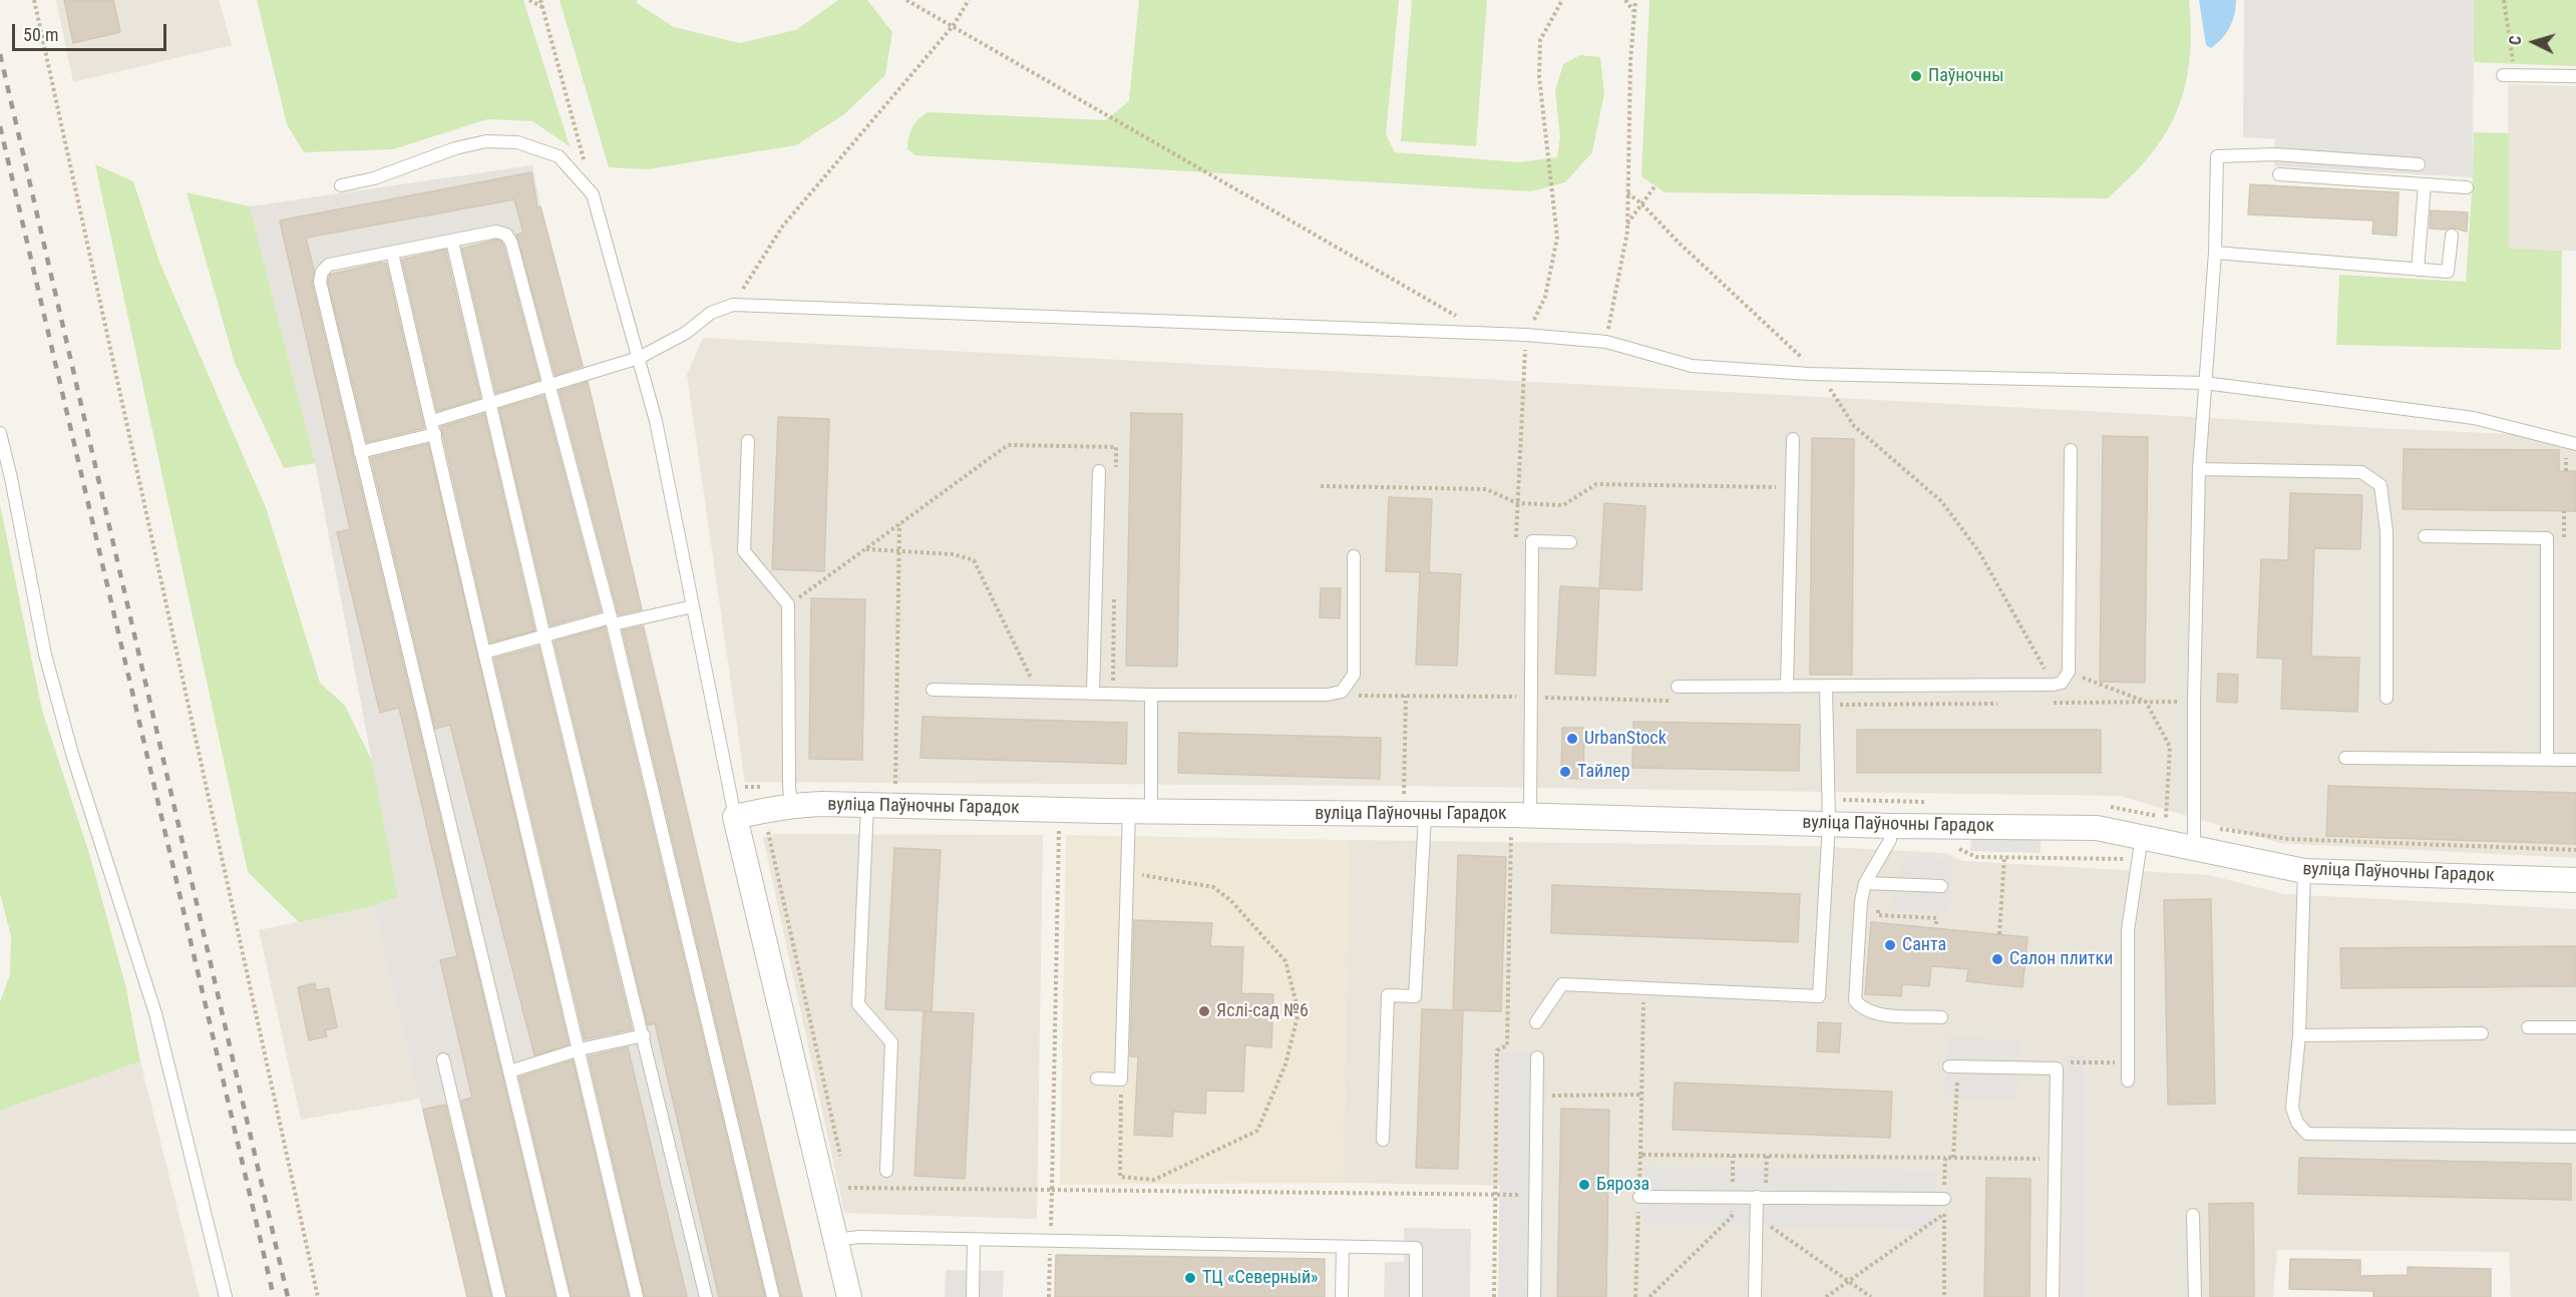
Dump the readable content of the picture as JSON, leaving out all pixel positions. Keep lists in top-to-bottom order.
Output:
{
  "streets": {
    "street": ["вуліца Паўночны Гарадок"]
  },
  "places": [
    "Паўночны",
    "UrbanStock",
    "Тайлер",
    "Санта",
    "Салон плитки",
    "Яслі-сад №6",
    "Бяроза",
    "ТЦ «Северный»"
  ],
  "scale_bar": "50 m",
  "north": "left"
}
